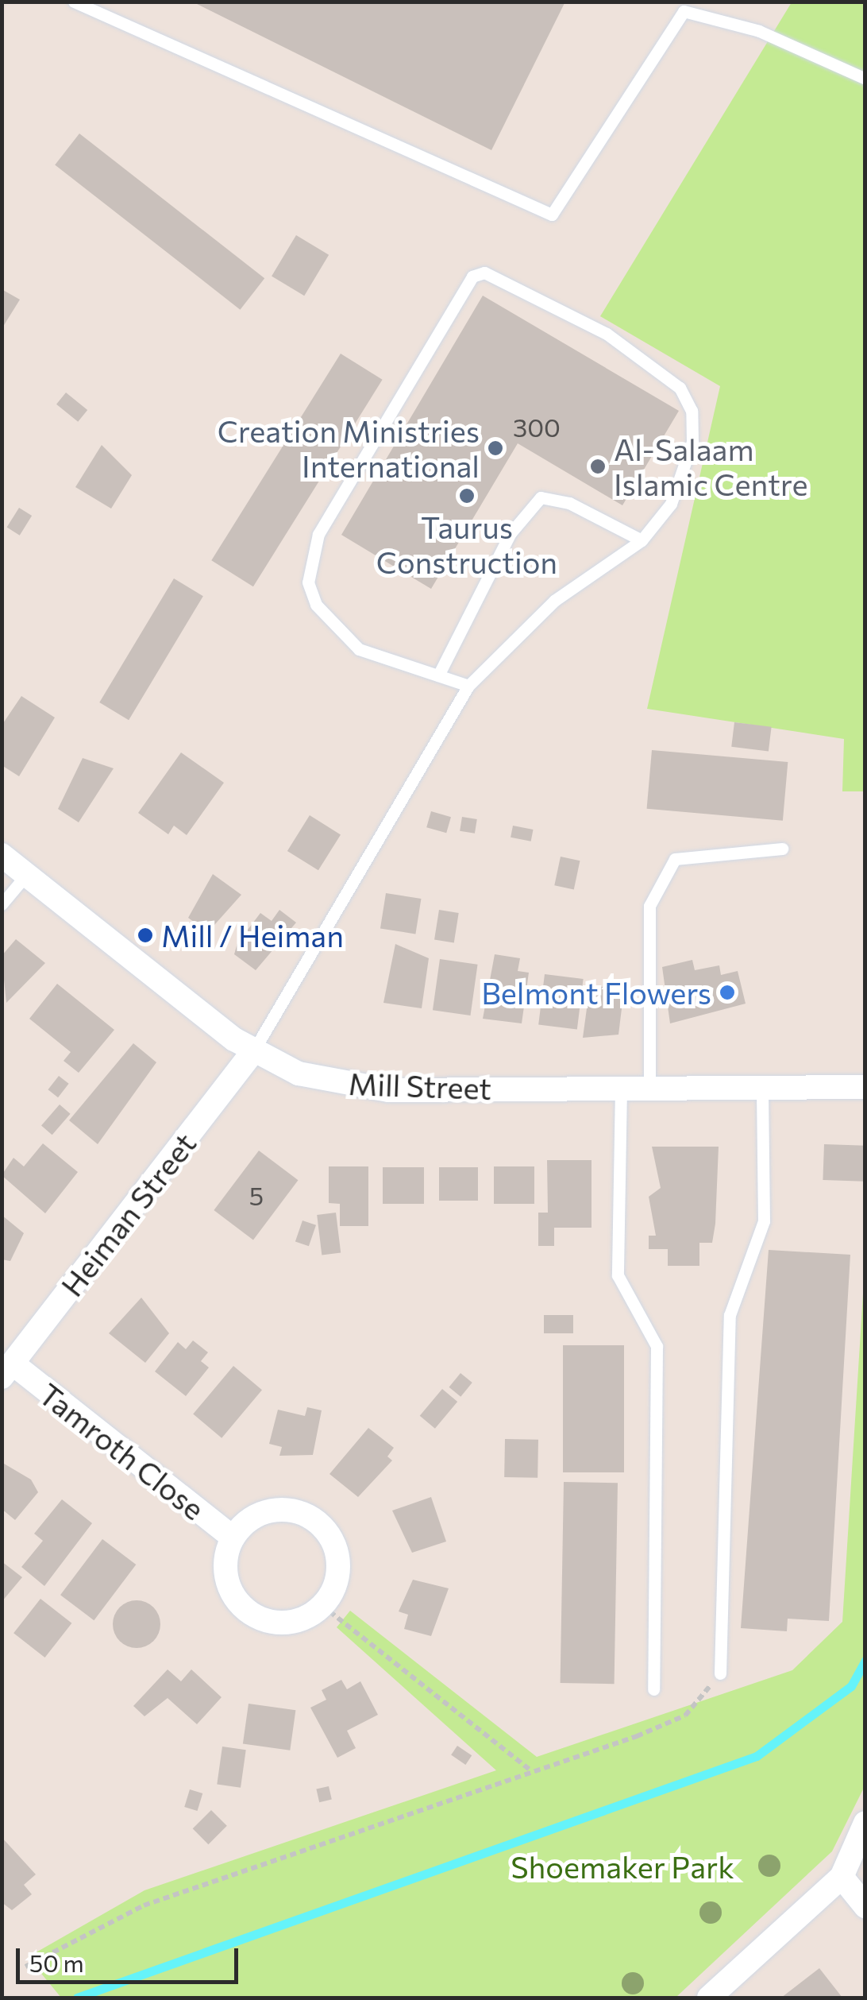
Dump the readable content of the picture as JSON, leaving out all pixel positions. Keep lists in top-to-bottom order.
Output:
{
  "streets": {
    "street": ["Mill Street", "Heiman Street", "Tamroth Close"]
  },
  "crossings": [
    ["Mill Street", "Heiman Street"],
    ["Heiman Street", "Tamroth Close"]
  ],
  "parks": ["Shoemaker Park"],
  "places": [
    "Creation Ministries International",
    "Al-Salaam Islamic Centre",
    "Taurus Construction",
    "Mill / Heiman",
    "Belmont Flowers"
  ],
  "house_numbers": ["300", "5"],
  "scale_bar": "50 m"
}
